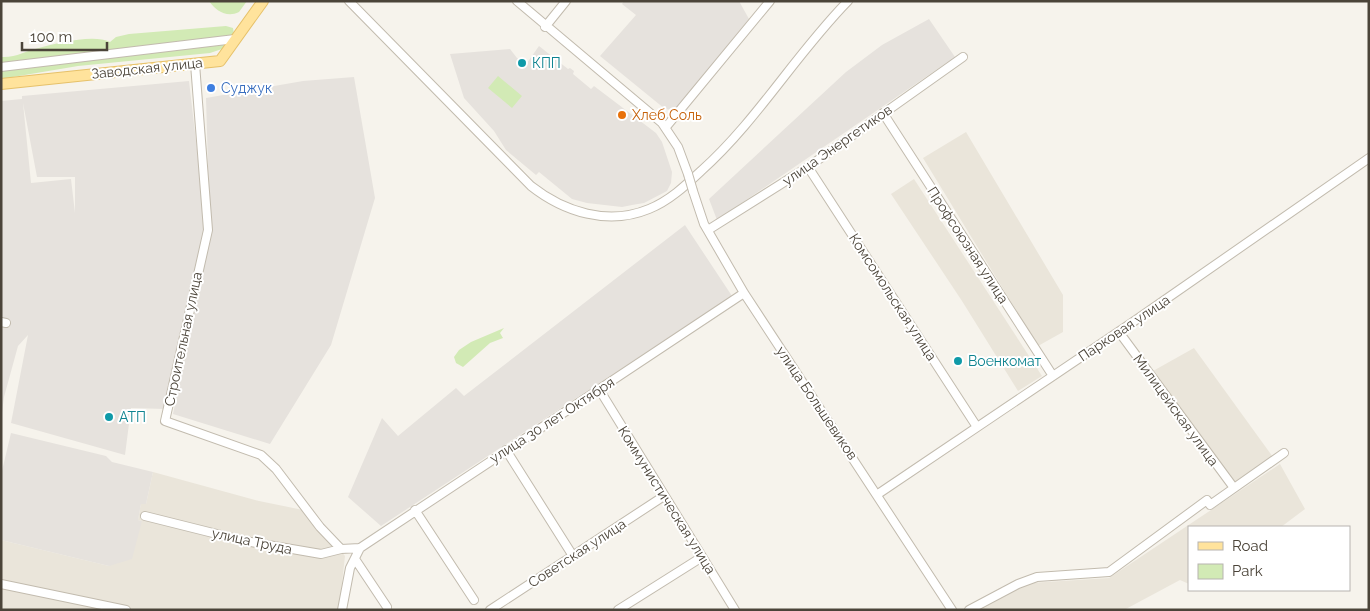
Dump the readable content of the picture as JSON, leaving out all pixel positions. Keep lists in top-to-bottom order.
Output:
{
  "streets": {
    "main road": ["Заводская улица"],
    "street": [
      "улица Энергетиков",
      "Профсоюзная улица",
      "Комсомольская улица",
      "Парковая улица",
      "Строительная улица",
      "улица Большевиков",
      "Милицейская улица",
      "улица 30 лет Октября",
      "Коммунистическая улица",
      "улица Труда",
      "Советская улица"
    ]
  },
  "crossings": [
    ["Заводская улица", "Строительная улица"],
    ["улица Энергетиков", "Профсоюзная улица"],
    ["улица Энергетиков", "Комсомольская улица"],
    ["улица Энергетиков", "улица Большевиков"],
    ["Профсоюзная улица", "Парковая улица"],
    ["Комсомольская улица", "Парковая улица"],
    ["Парковая улица", "улица Большевиков"],
    ["Парковая улица", "Милицейская улица"],
    ["Строительная улица", "улица Труда"],
    ["улица Большевиков", "улица 30 лет Октября"],
    ["улица 30 лет Октября", "Коммунистическая улица"],
    ["улица 30 лет Октября", "улица Труда"],
    ["Коммунистическая улица", "Советская улица"]
  ],
  "places": [
    "КПП",
    "Суджук",
    "Хлеб Соль",
    "Военкомат",
    "АТП"
  ],
  "legend": ["Road", "Park"],
  "scale_bar": "100 m"
}
